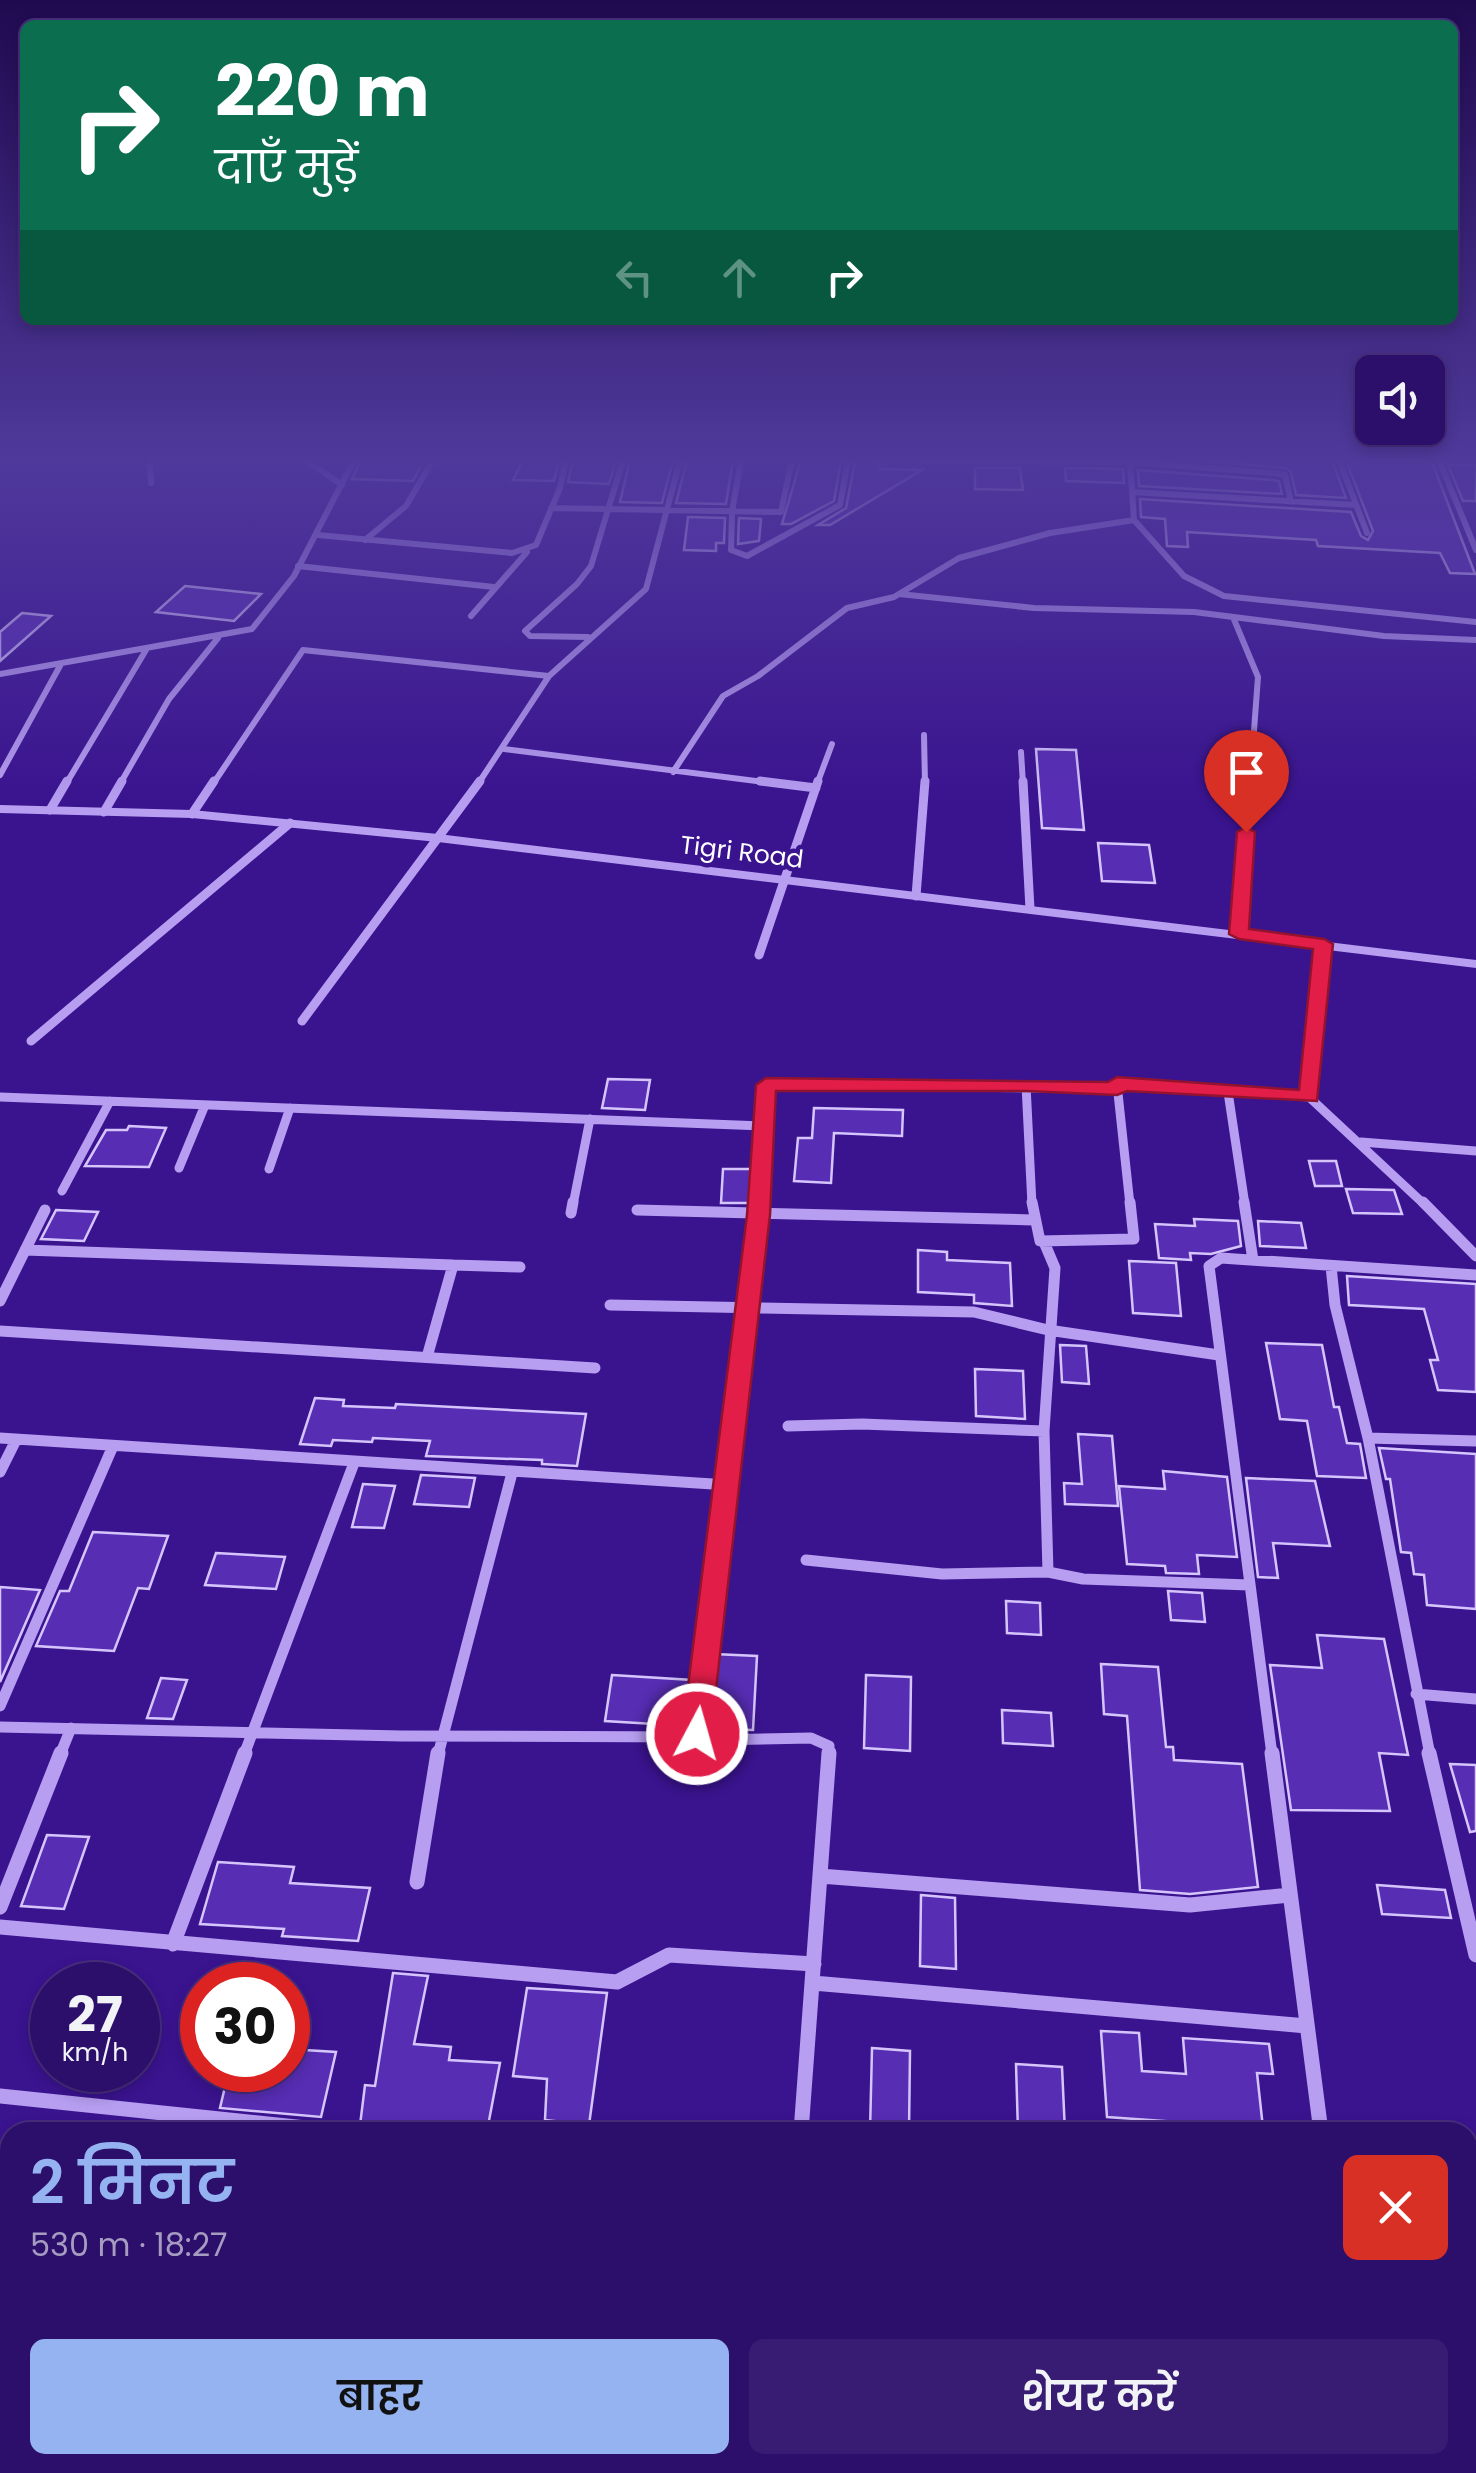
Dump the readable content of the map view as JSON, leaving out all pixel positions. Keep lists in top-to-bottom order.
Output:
{
  "streets": {
    "street": ["Tigri Road"]
  },
  "page": {
    "turn": ["220 m", "दाएँ मुड़ें"],
    "speed": "27 km/h",
    "limit": "30",
    "heading": ["2 मिनट", "530 m · 18:27"],
    "buttons": ["बाहर", "शेयर करें"]
  }
}
